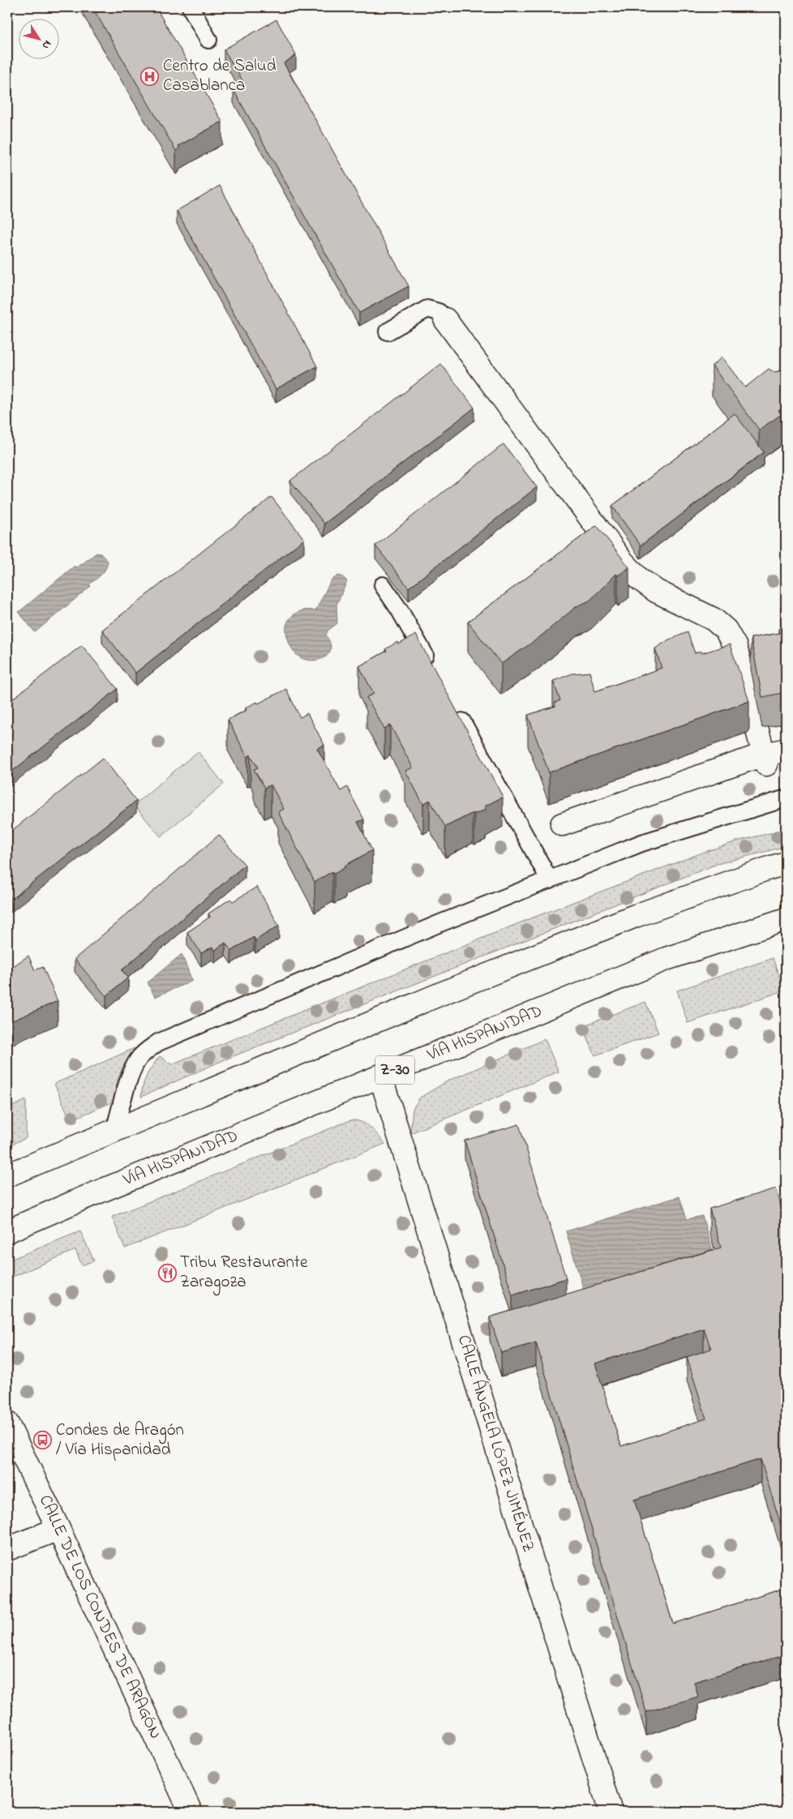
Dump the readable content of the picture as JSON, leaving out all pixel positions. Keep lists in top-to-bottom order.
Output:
{
  "streets": {
    "main road": [
      "VÍA HISPANIDAD",
      "Z-30",
      "CALLE ÁNGELA LÓPEZ JIMÉNEZ",
      "CALLE DE LOS CONDES DE ARAGÓN"
    ]
  },
  "crossings": [
    ["VÍA HISPANIDAD", "CALLE ÁNGELA LÓPEZ JIMÉNEZ"]
  ],
  "places": {
    "hospital": ["Centro de Salud Casablanca"],
    "restaurant": ["Tribu Restaurante Zaragoza"],
    "bus stop": ["Condes de Aragón / Vía Hispanidad"]
  },
  "north": "bottom right"
}
